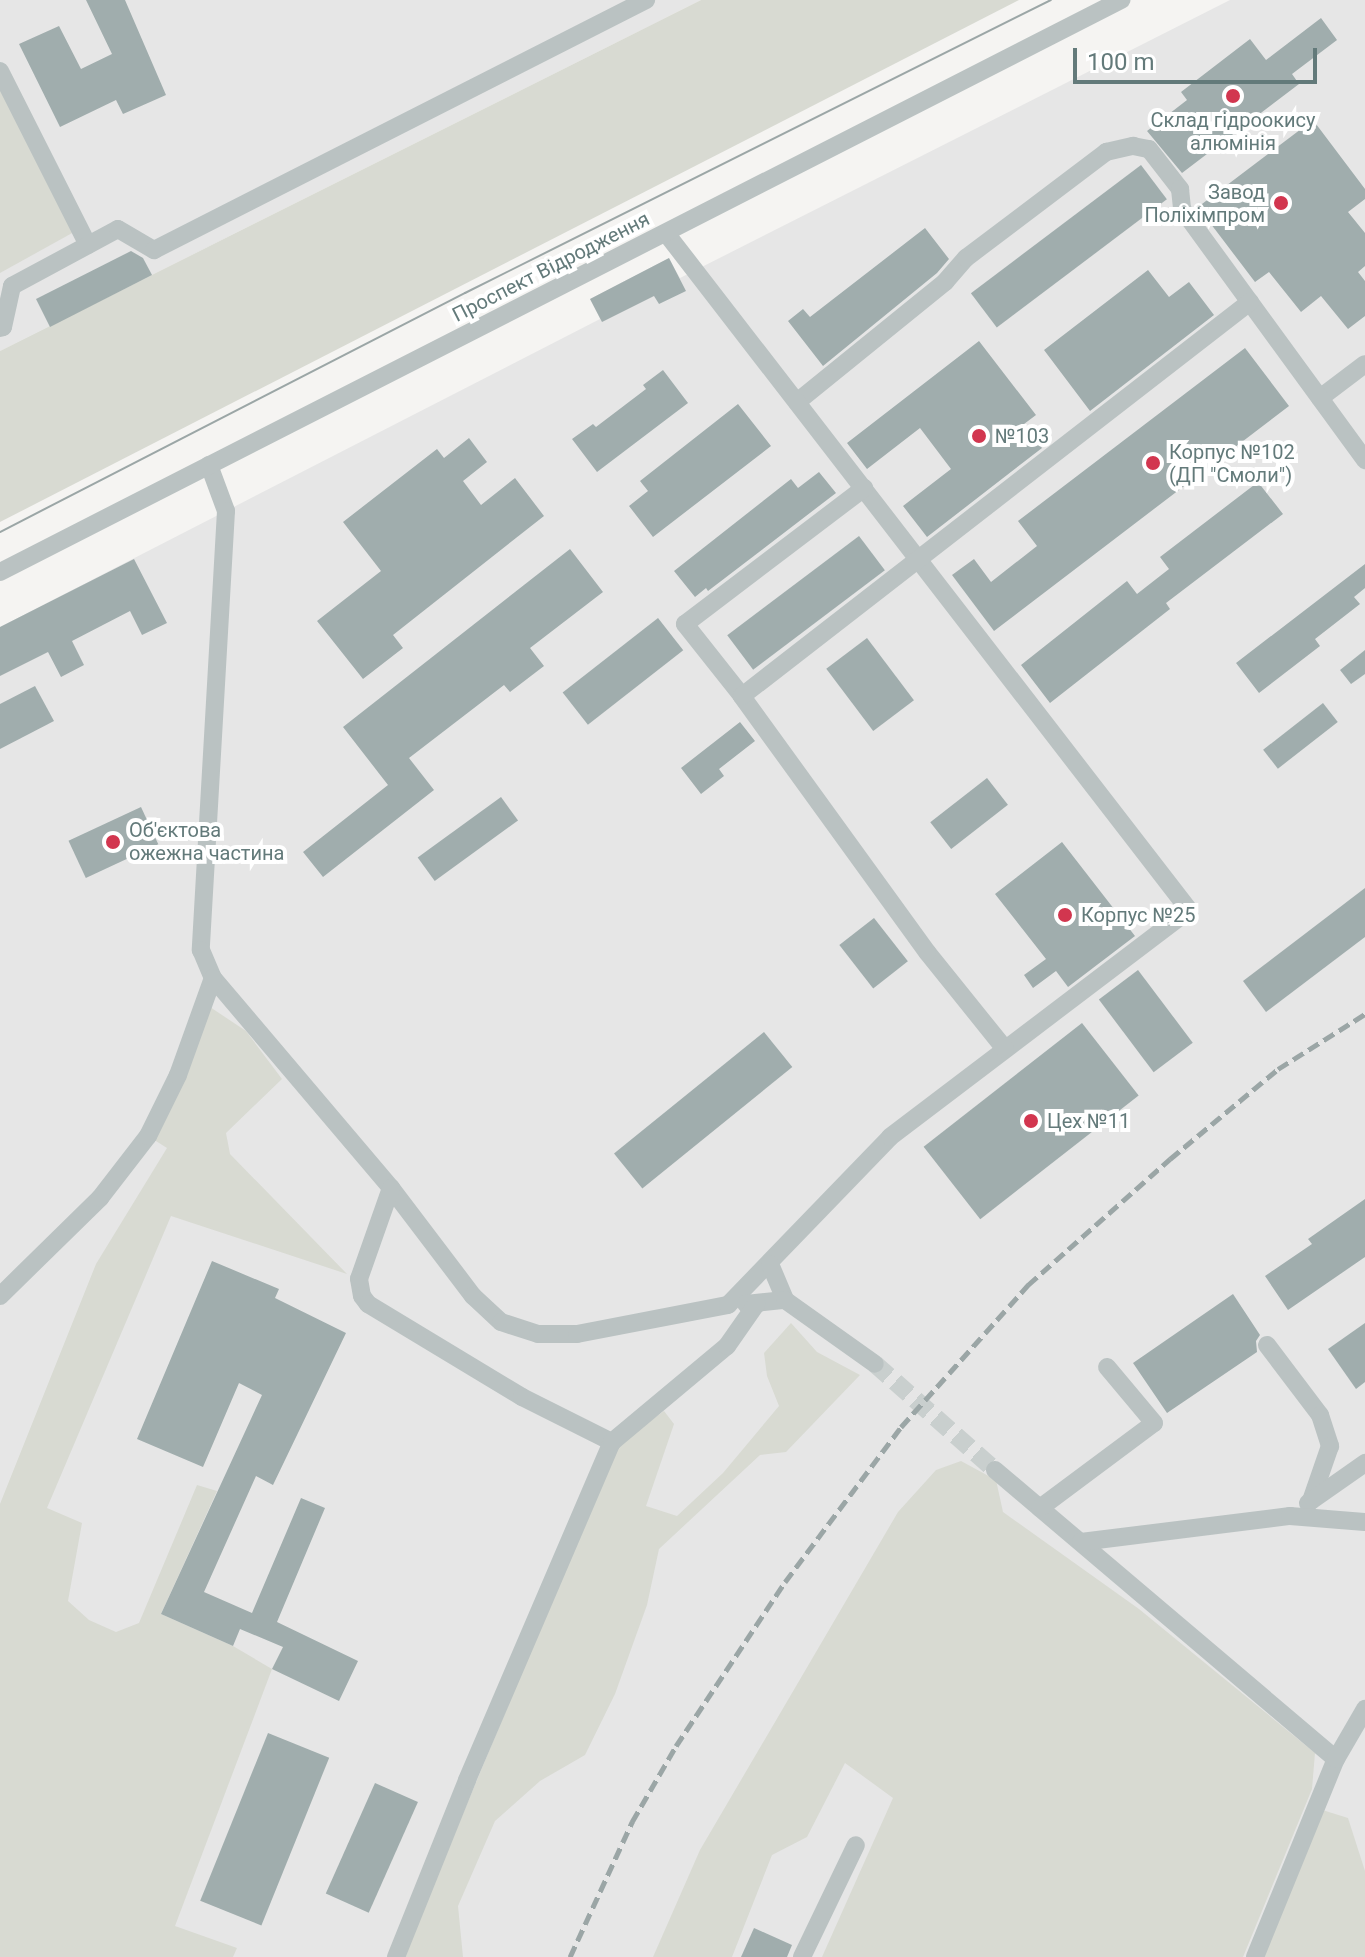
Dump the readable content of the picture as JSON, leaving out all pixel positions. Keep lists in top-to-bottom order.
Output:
{
  "streets": {
    "street": ["Проспект Відродження"]
  },
  "places": [
    "Склад гідроокису алюмінія",
    "Завод Поліхімпром",
    "№103",
    "Корпус №102 (ДП \"Смоли\")",
    "Об'єктова ожежна частина",
    "Корпус №25",
    "Цех №11"
  ],
  "scale_bar": "100 m"
}
